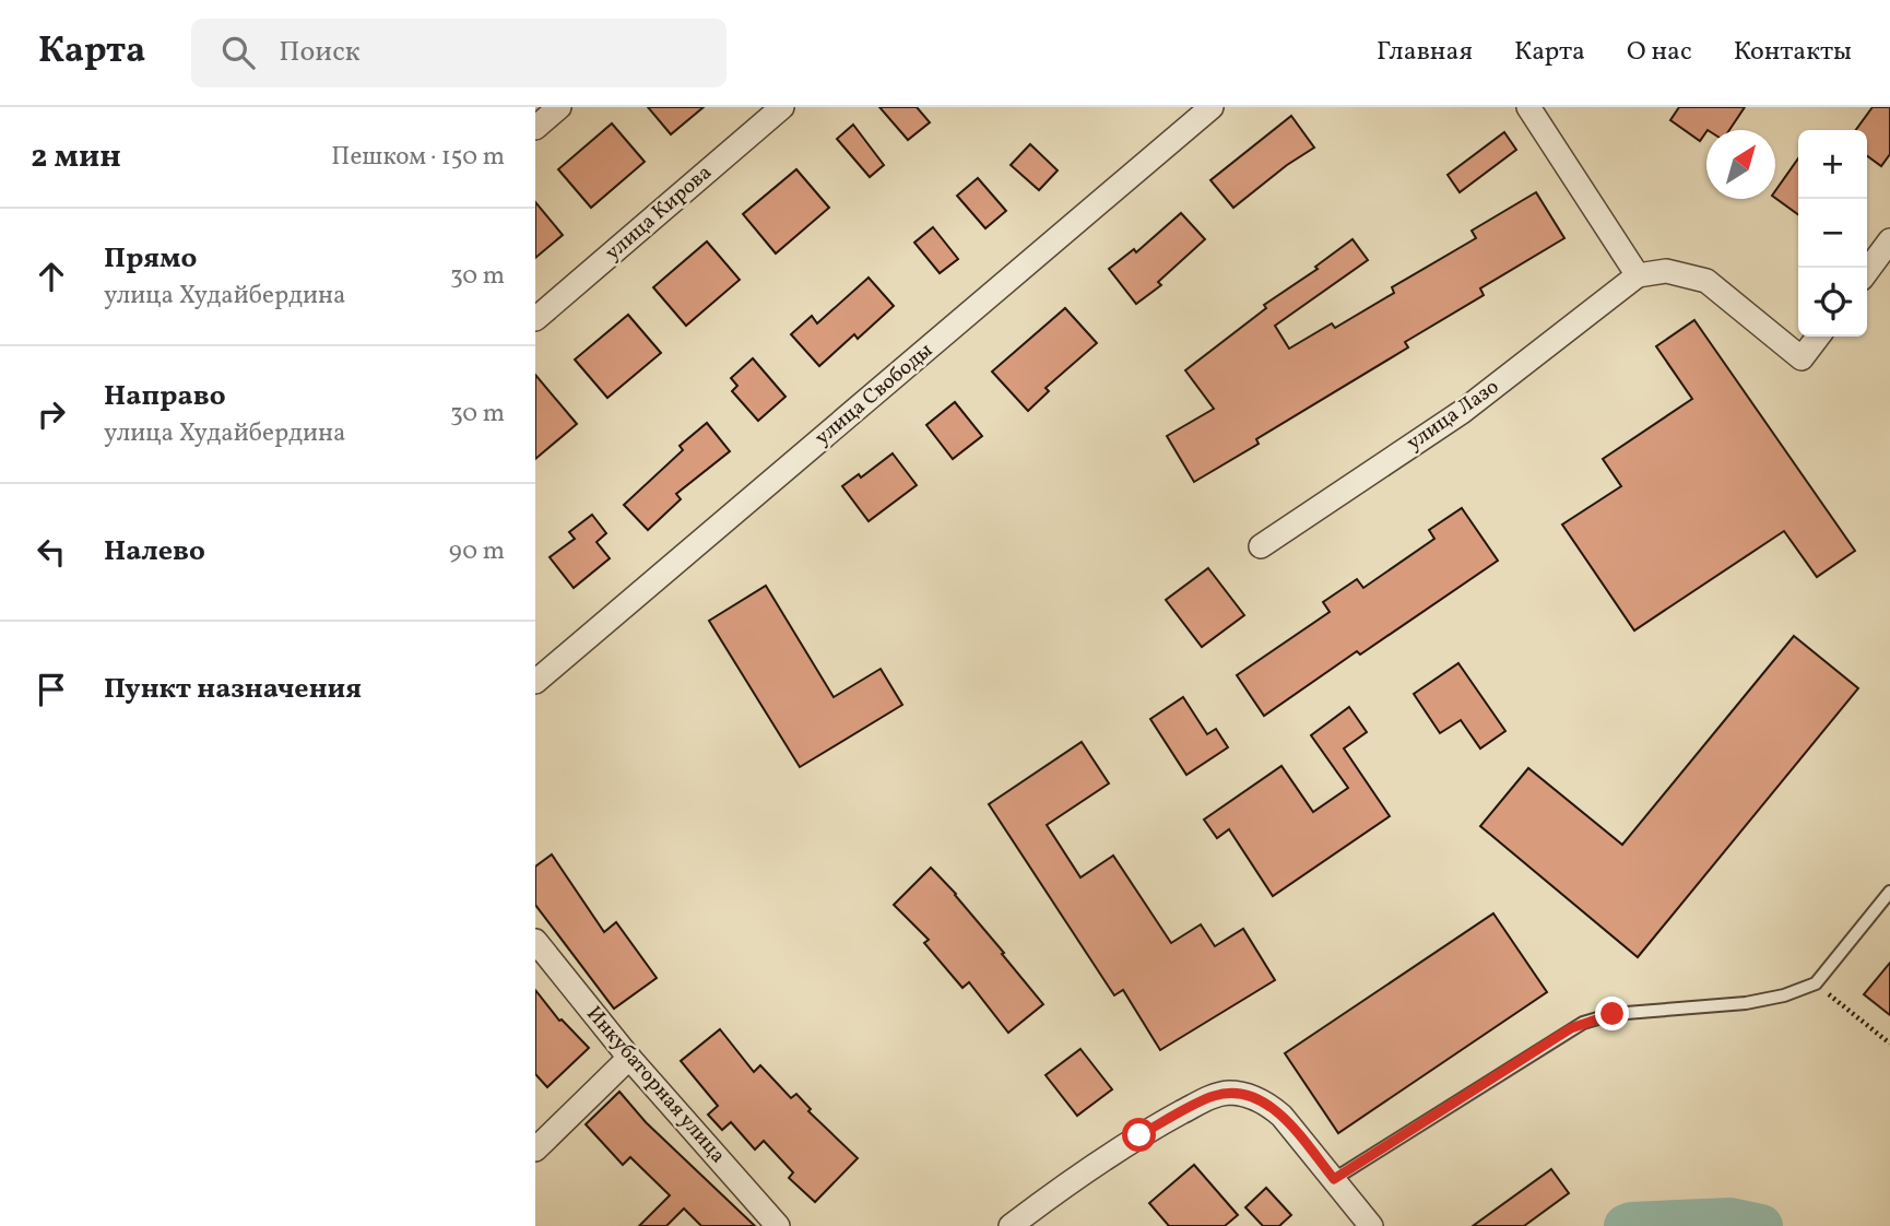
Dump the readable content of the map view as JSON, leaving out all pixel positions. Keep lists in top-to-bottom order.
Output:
{
  "streets": {
    "street": [
      "улица Кирова",
      "улица Свободы",
      "улица Лазо",
      "Инкубаторная улица"
    ]
  },
  "north": "top right",
  "page": {
    "header": "Карта",
    "search": "Поиск",
    "nav": [
      "Главная",
      "Карта",
      "О нас",
      "Контакты"
    ],
    "heading": ["2 мин", "Пешком · 150 m"],
    "map_buttons": ["+", "−"],
    "list": [
      ["Прямо", "улица Худайбердина", "30 m"],
      ["Направо", "улица Худайбердина", "30 m"],
      ["Налево", "90 m"],
      "Пункт назначения"
    ]
  }
}
